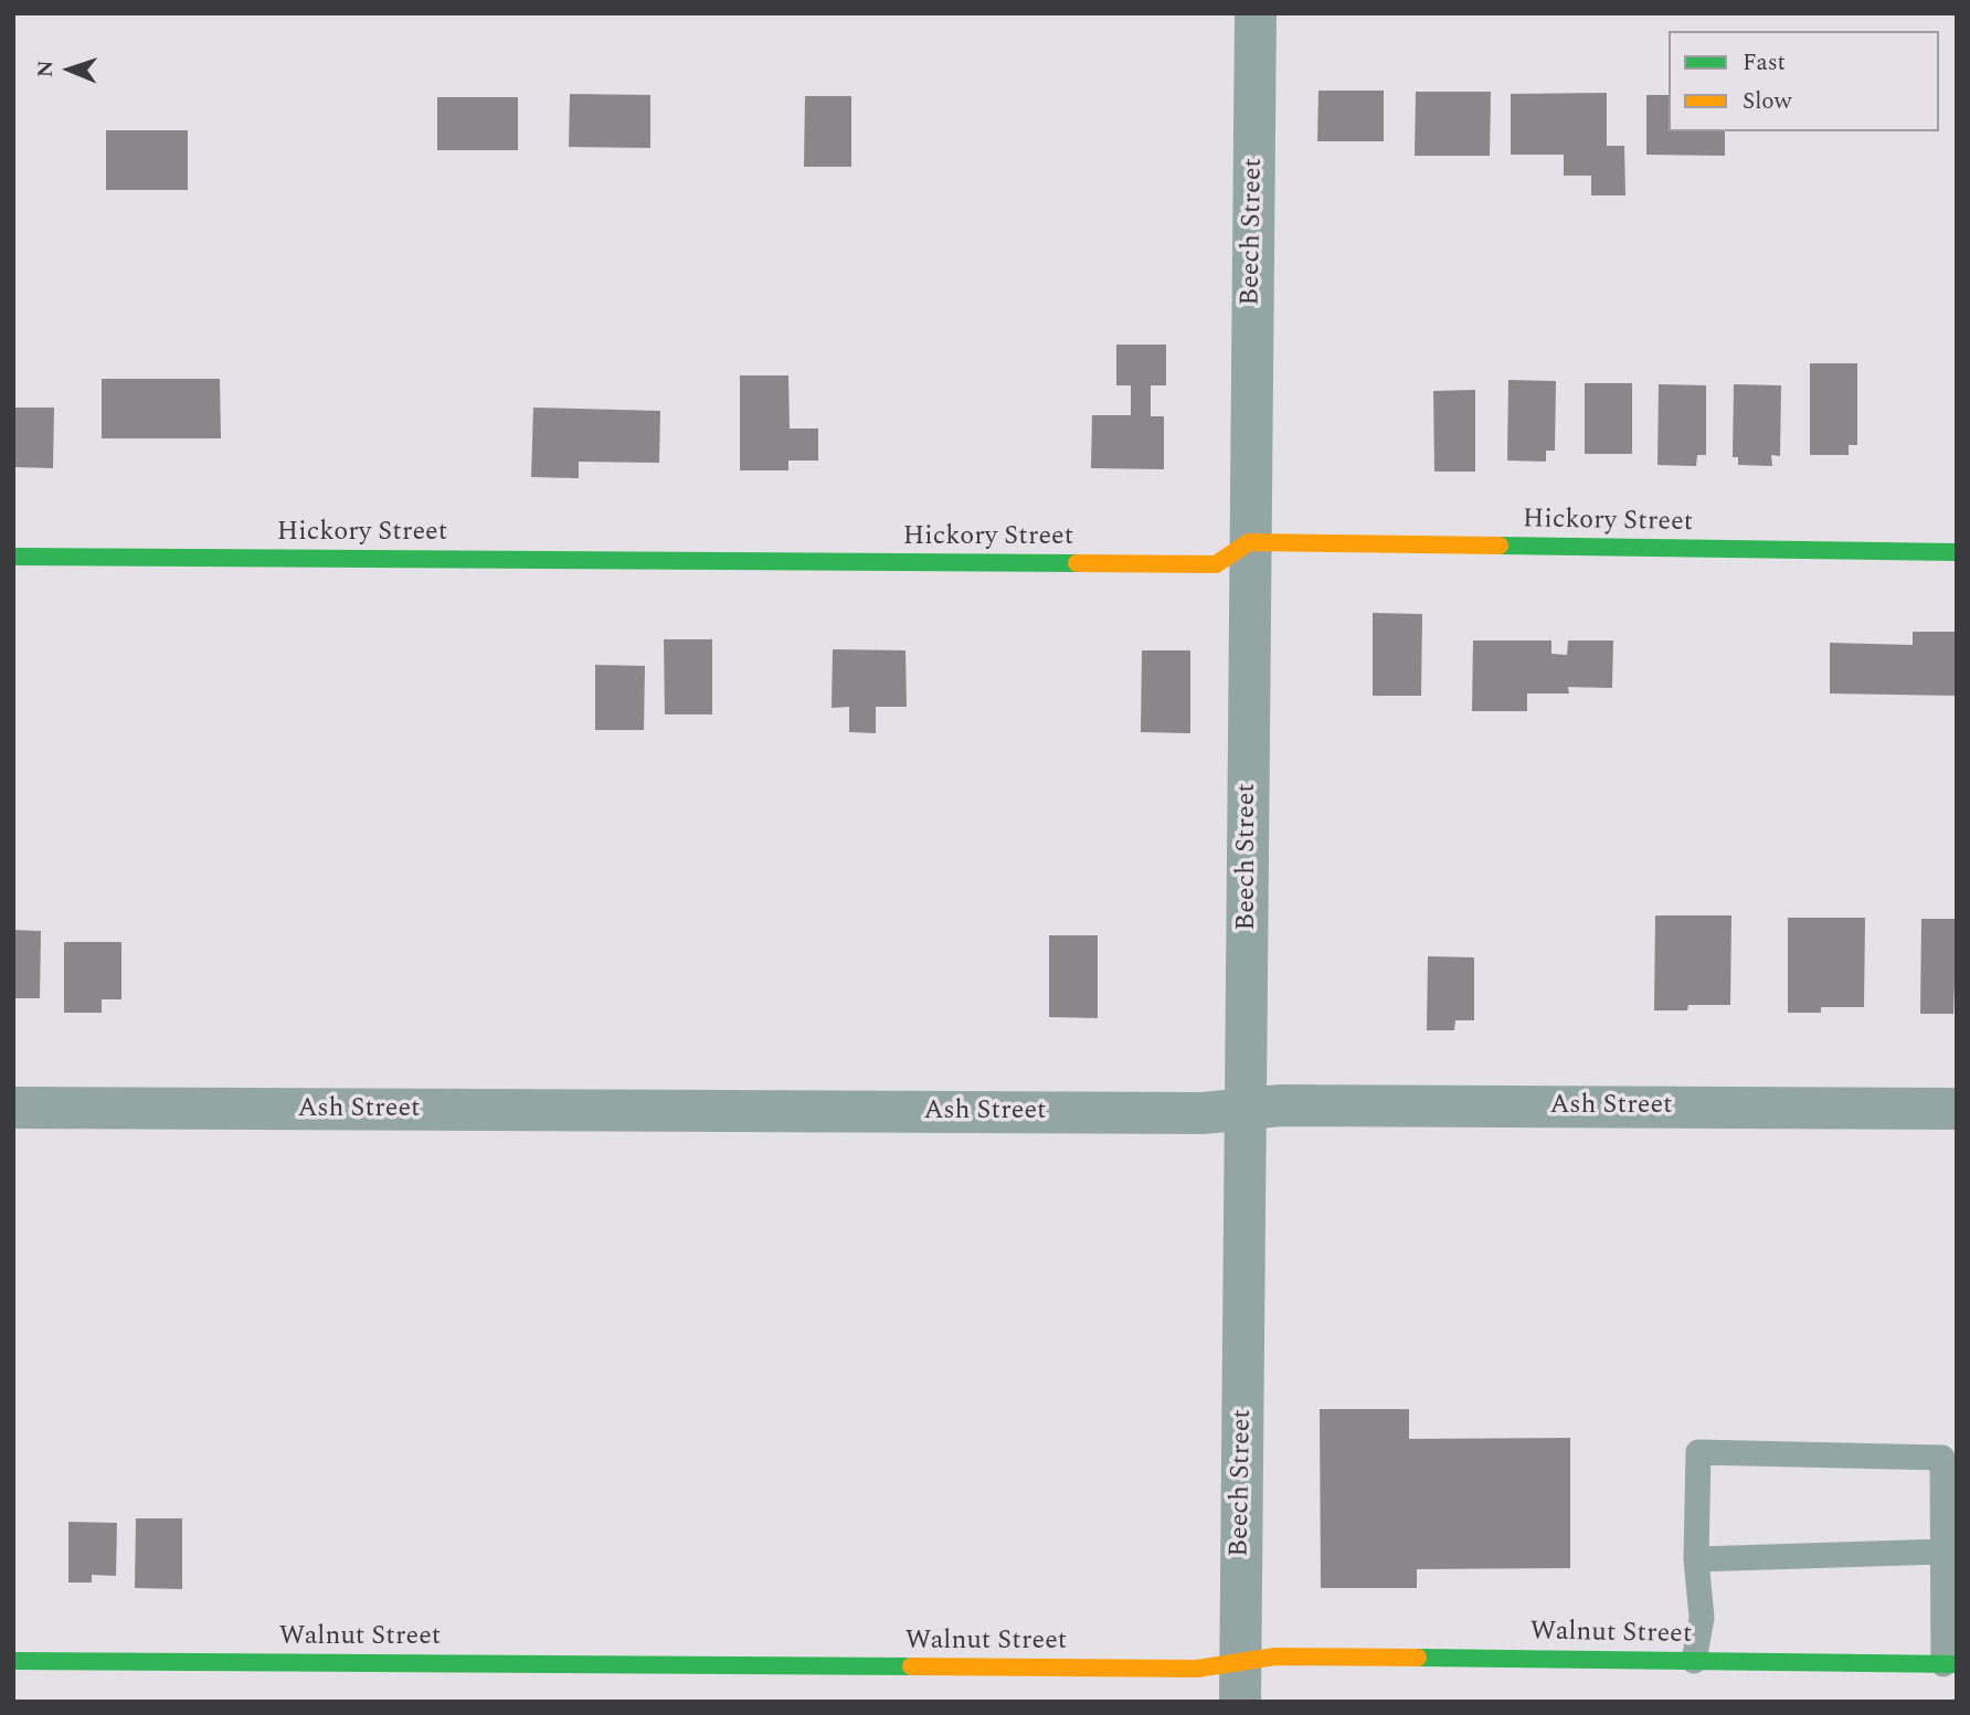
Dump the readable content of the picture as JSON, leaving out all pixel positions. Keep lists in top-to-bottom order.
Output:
{
  "streets": {
    "street": [
      "Beech Street",
      "Hickory Street",
      "Ash Street",
      "Walnut Street"
    ]
  },
  "crossings": [
    ["Beech Street", "Hickory Street"],
    ["Beech Street", "Ash Street"],
    ["Beech Street", "Walnut Street"]
  ],
  "legend": ["Fast", "Slow"],
  "north": "left"
}
